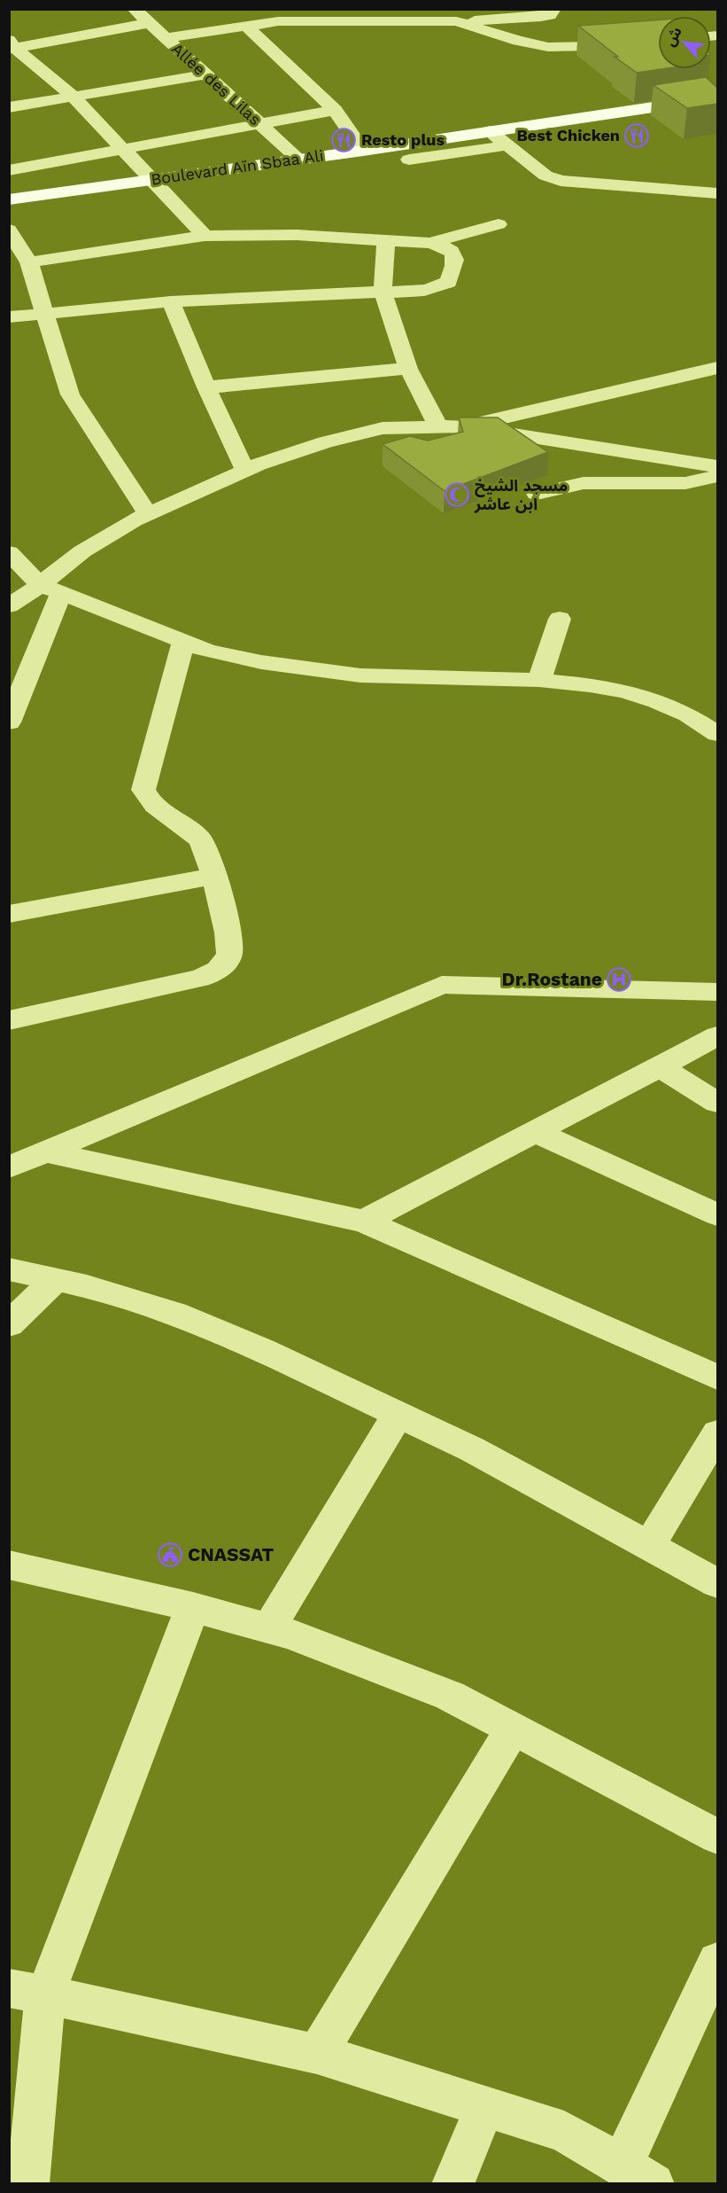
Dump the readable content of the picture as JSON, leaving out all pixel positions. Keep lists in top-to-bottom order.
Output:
{
  "streets": {
    "main road": ["Boulevard Aïn Sbaa Ali"],
    "street": ["Allée des Lilas"]
  },
  "crossings": [
    ["Allée des Lilas", "Boulevard Aïn Sbaa Ali"]
  ],
  "places": {
    "restaurant": ["Best Chicken", "Resto plus"],
    "mosque": ["مسجد الشيخ ابن عاشر"],
    "hospital": ["Dr.Rostane"],
    "public building": ["CNASSAT"]
  },
  "north": "top left"
}
